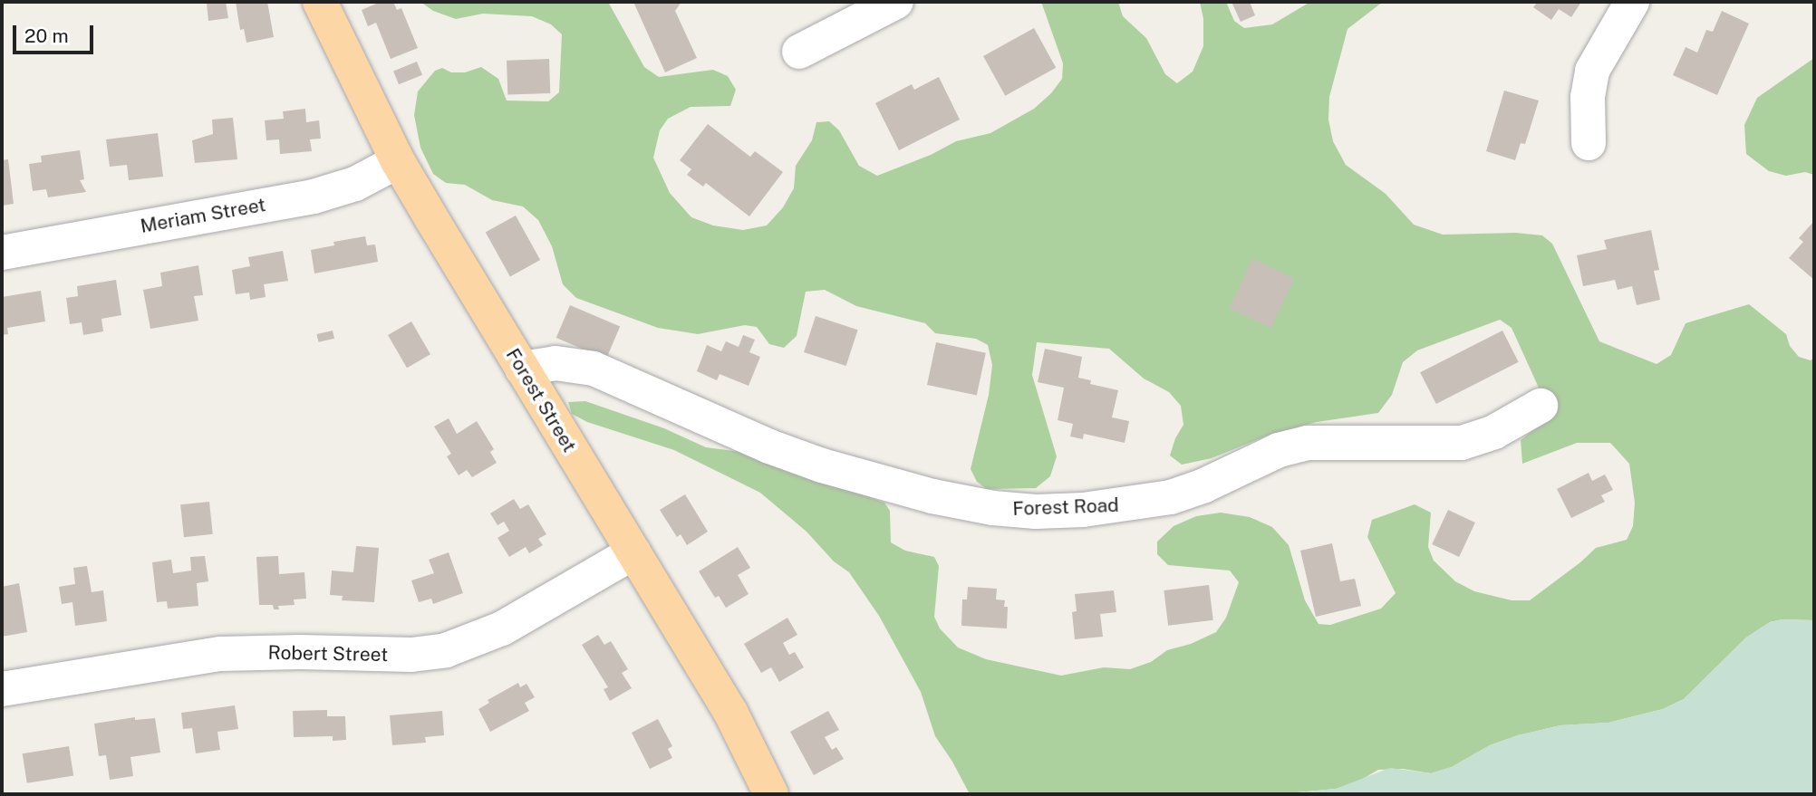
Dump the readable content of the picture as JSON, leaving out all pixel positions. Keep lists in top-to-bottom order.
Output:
{
  "streets": {
    "main road": ["Forest Street"],
    "street": ["Meriam Street", "Forest Road", "Robert Street"]
  },
  "crossings": [
    ["Meriam Street", "Forest Street"],
    ["Forest Street", "Forest Road"],
    ["Forest Street", "Robert Street"]
  ],
  "scale_bar": "20 m"
}
